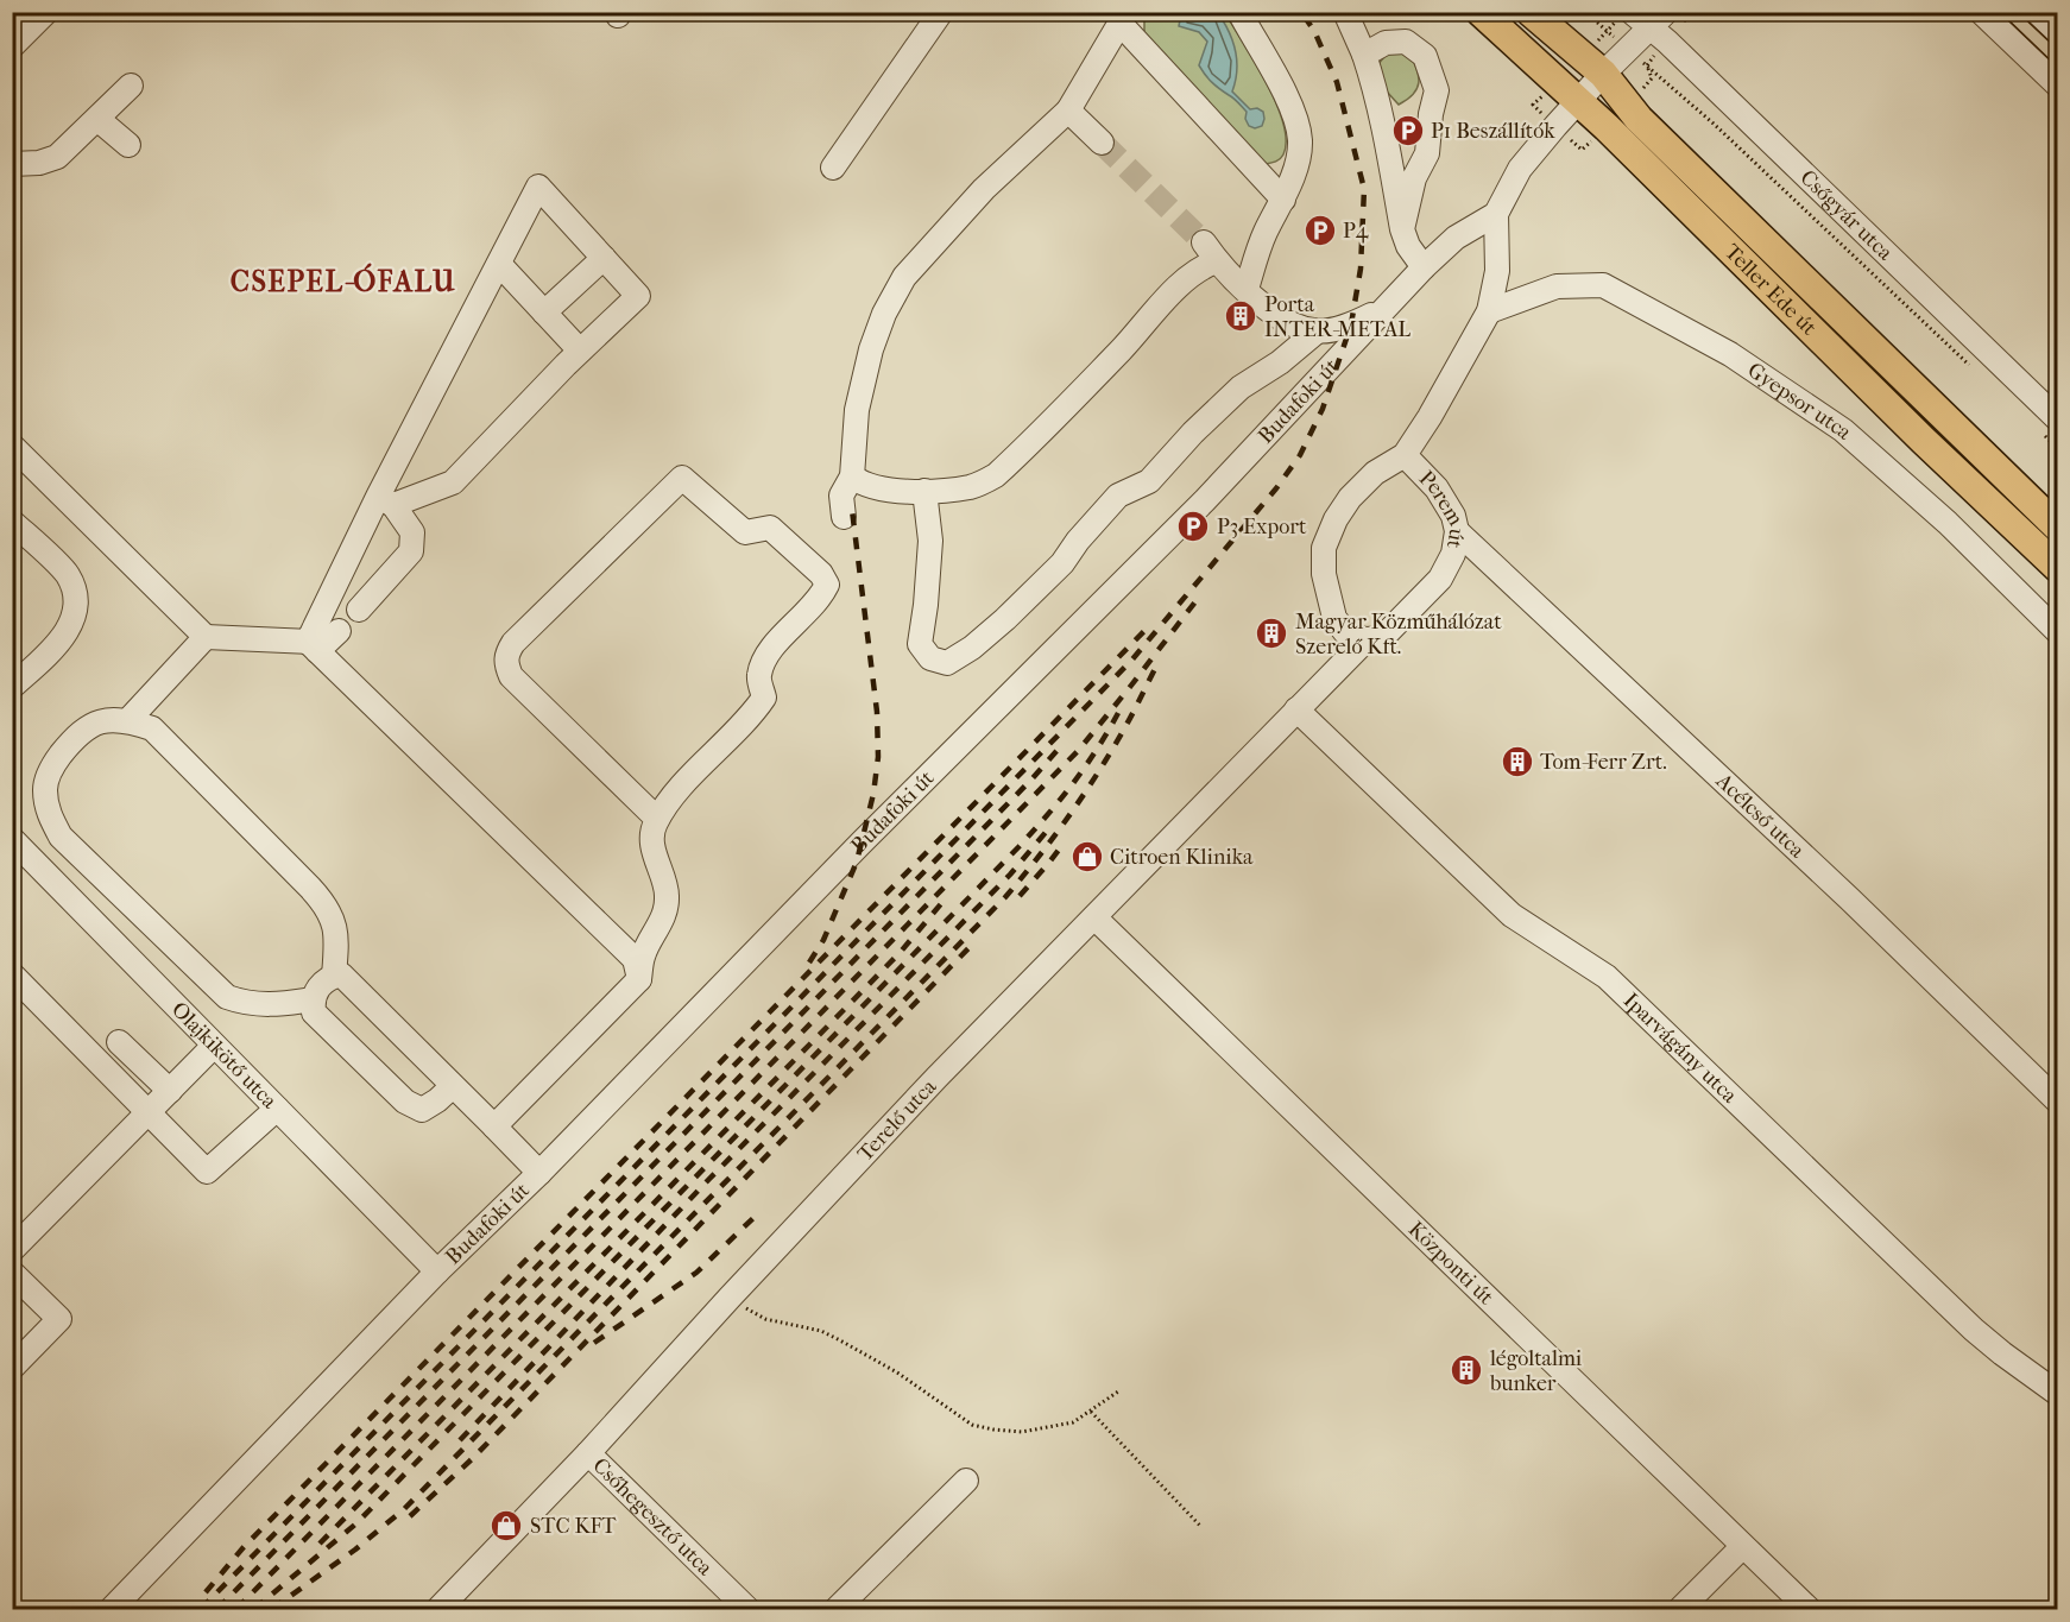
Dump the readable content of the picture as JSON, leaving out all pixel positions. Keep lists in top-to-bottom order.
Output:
{
  "streets": {
    "main road": ["Teller Ede út"],
    "street": [
      "Csőgyár utca",
      "Budafoki út",
      "Gyepsor utca",
      "Perem út",
      "Acélcső utca",
      "Iparvágány utca",
      "Olajkikötő utca",
      "Terelő utca",
      "Központi út",
      "Csőhegesztő utca"
    ]
  },
  "crossings": [
    ["Budafoki út", "Perem út"],
    ["Budafoki út", "Olajkikötő utca"],
    ["Gyepsor utca", "Perem út"],
    ["Perem út", "Acélcső utca"],
    ["Perem út", "Terelő utca"],
    ["Acélcső utca", "Terelő utca"],
    ["Iparvágány utca", "Terelő utca"],
    ["Terelő utca", "Központi út"],
    ["Terelő utca", "Csőhegesztő utca"]
  ],
  "districts": ["CSEPEL-ÓFALU"],
  "places": {
    "parking": ["P1 Beszállítók", "P4", "P3 Export"],
    "building": [
      "Porta INTER-METAL",
      "Magyar Közműhálózat Szerelő Kft.",
      "Tom-Ferr Zrt.",
      "légoltalmi bunker"
    ],
    "shop": ["Citroen Klinika", "STC KFT"]
  }
}
